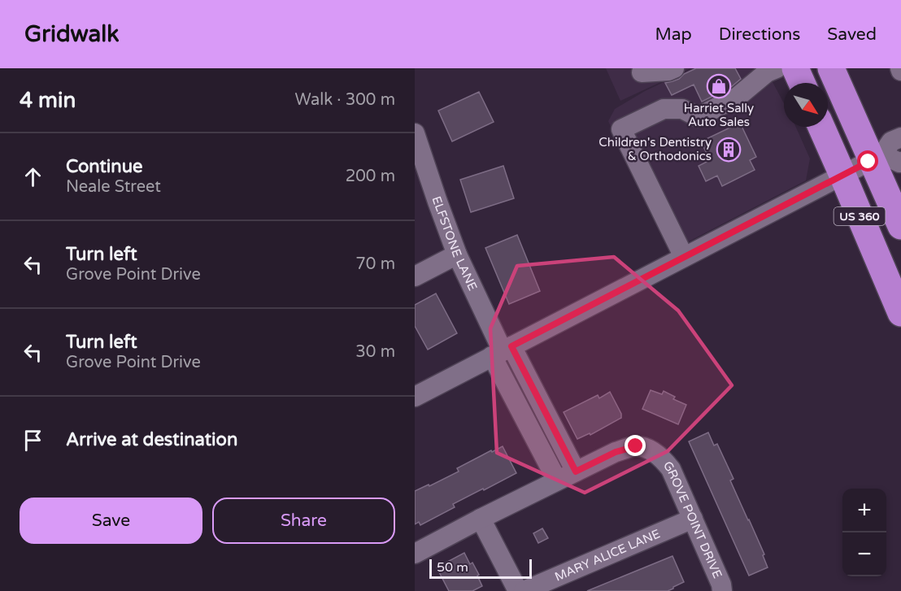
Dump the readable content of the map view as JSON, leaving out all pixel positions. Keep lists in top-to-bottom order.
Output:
{
  "streets": {
    "highway": ["US 360"],
    "street": ["ELFSTONE LANE", "GROVE POINT DRIVE", "MARY ALICE LANE"]
  },
  "crossings": [
    ["GROVE POINT DRIVE", "MARY ALICE LANE"]
  ],
  "places": {
    "shop": ["Harriet Sally Auto Sales"],
    "building": ["Children's Dentistry & Orthodonics"]
  },
  "scale_bar": "50 m",
  "north": "bottom right",
  "page": {
    "header": "Gridwalk",
    "nav": ["Map", "Directions", "Saved"],
    "heading": ["4 min", "Walk · 300 m"],
    "list": [
      ["Continue", "Neale Street", "200 m"],
      ["Turn left", "Grove Point Drive", "70 m"],
      ["Turn left", "Grove Point Drive", "30 m"],
      "Arrive at destination"
    ],
    "buttons": ["Save", "Share"],
    "map_buttons": ["+", "−"],
    "scale": "50 m"
  }
}
